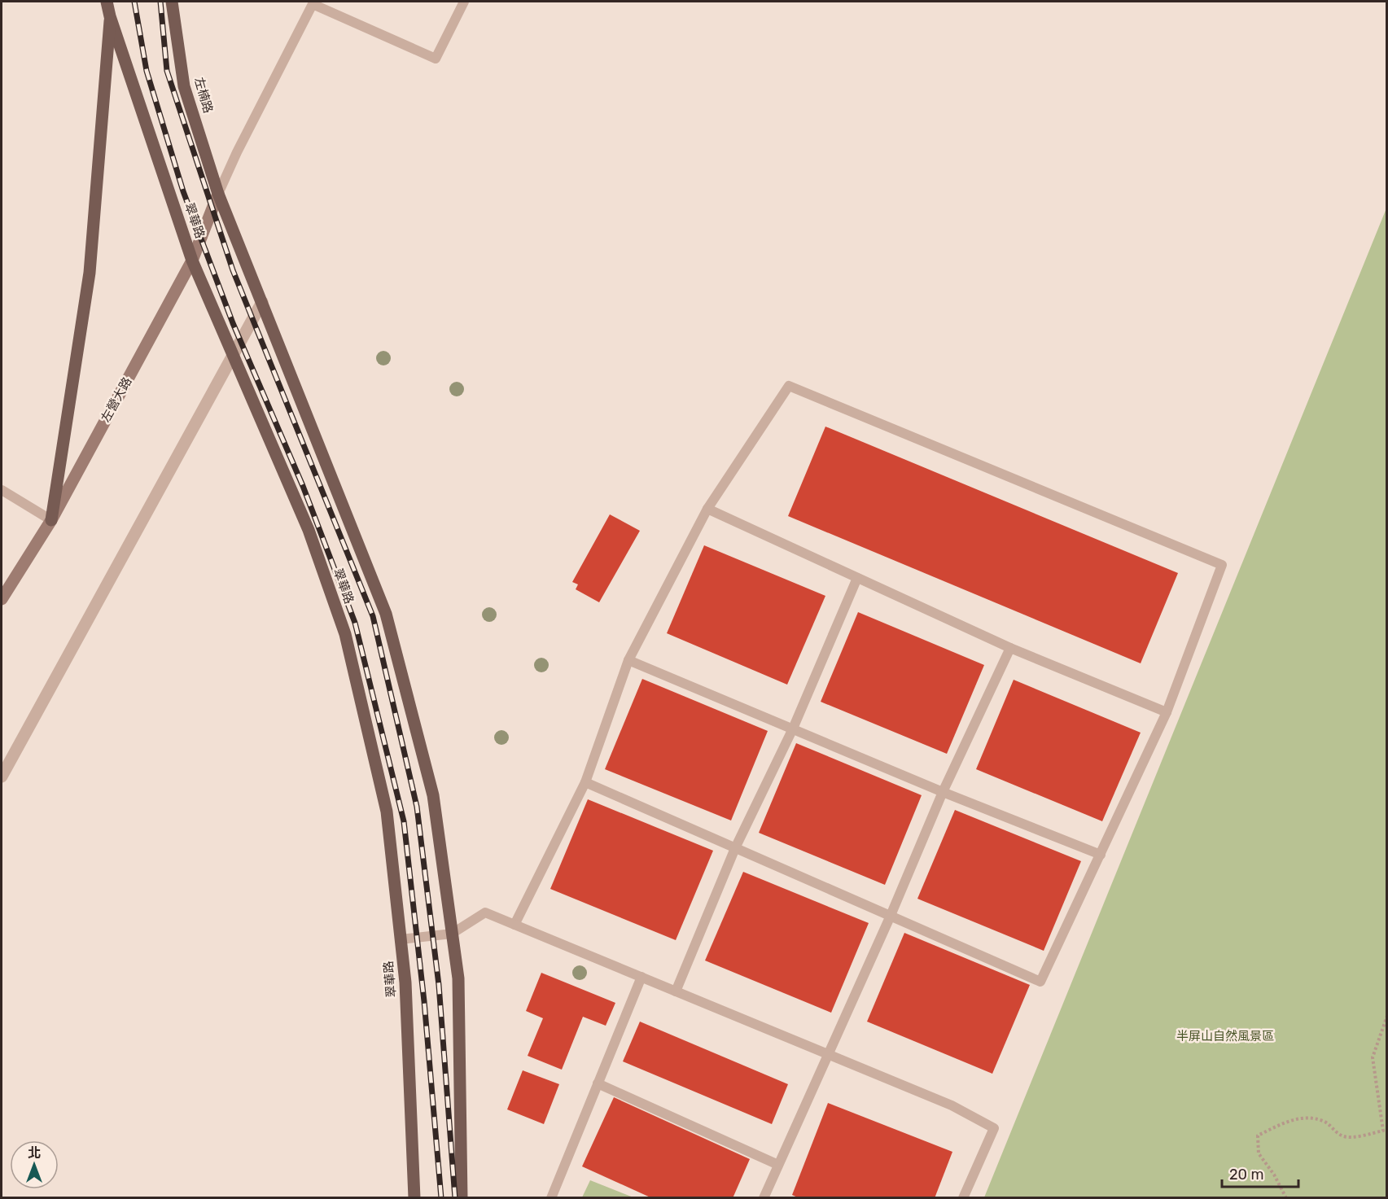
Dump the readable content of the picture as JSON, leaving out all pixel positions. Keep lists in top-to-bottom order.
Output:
{
  "streets": {
    "main road": ["左楠路", "翠華路"],
    "street": ["左營大路"]
  },
  "crossings": [
    ["左楠路", "左營大路"],
    ["翠華路", "左營大路"]
  ],
  "parks": ["半屏山自然風景區"],
  "scale_bar": "20 m",
  "north": "top"
}
